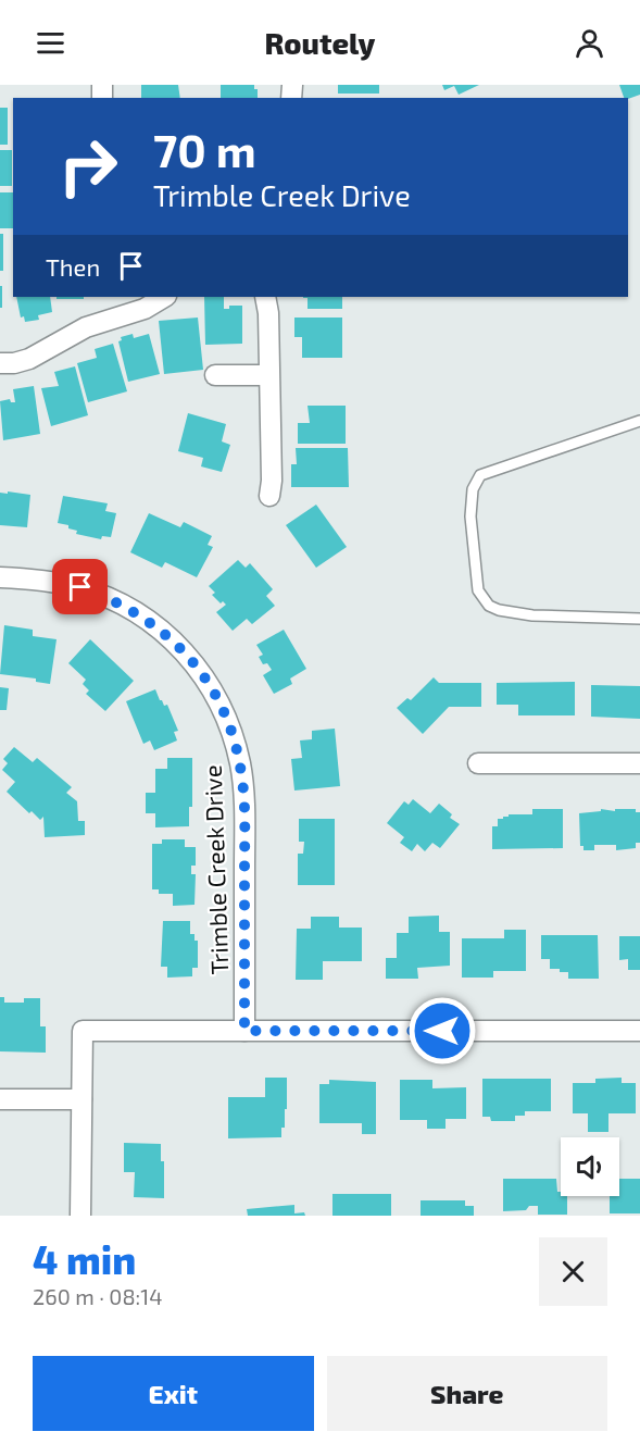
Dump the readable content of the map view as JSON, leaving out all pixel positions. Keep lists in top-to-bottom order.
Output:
{
  "streets": {
    "street": ["Trimble Creek Drive"]
  },
  "page": {
    "header": "Routely",
    "turn": ["70 m", "Trimble Creek Drive"],
    "then": "Then",
    "heading": ["4 min", "260 m · 08:14"],
    "buttons": ["Exit", "Share"]
  }
}
